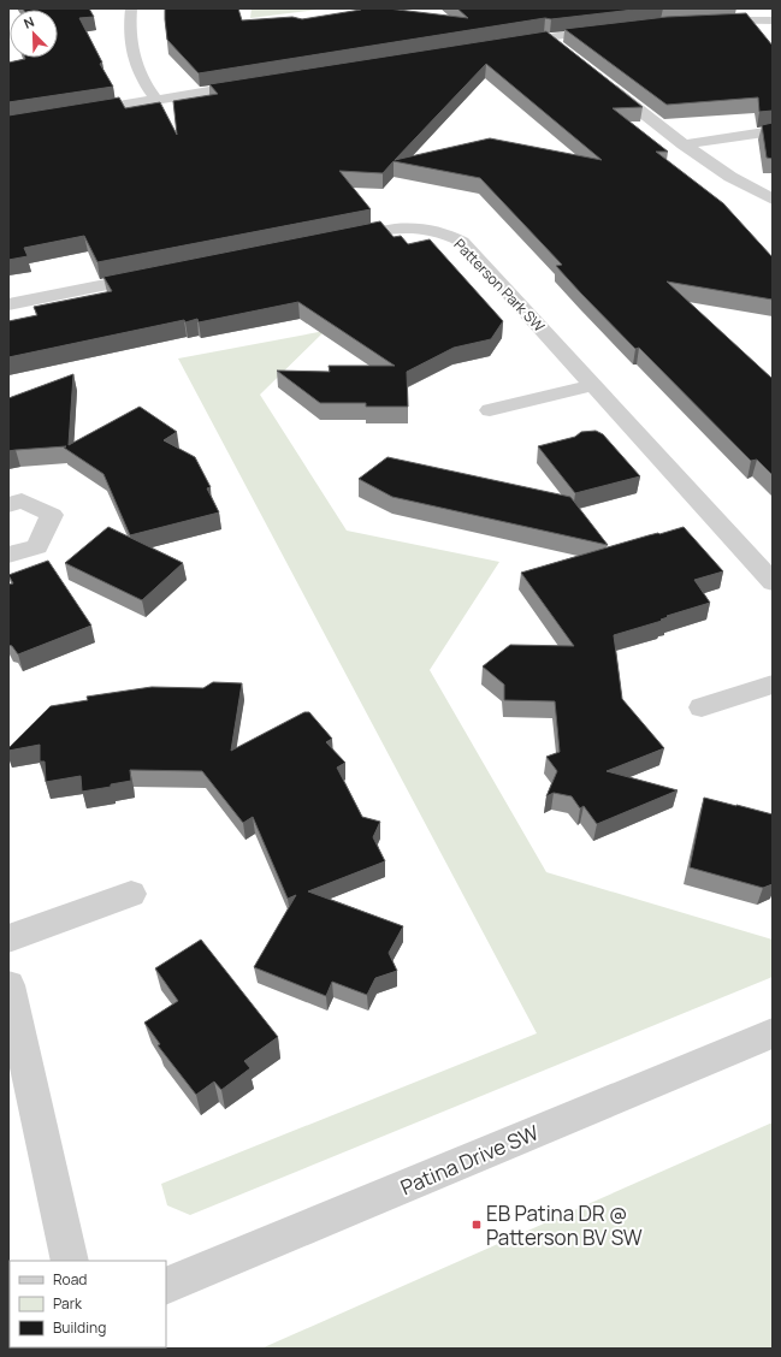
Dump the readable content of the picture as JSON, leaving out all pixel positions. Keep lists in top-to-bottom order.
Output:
{
  "streets": {
    "street": ["Patterson Park SW", "Patina Drive SW"]
  },
  "places": {
    "transit": ["EB Patina DR @ Patterson BV SW"]
  },
  "legend": ["Road", "Park", "Building"],
  "north": "top left"
}
